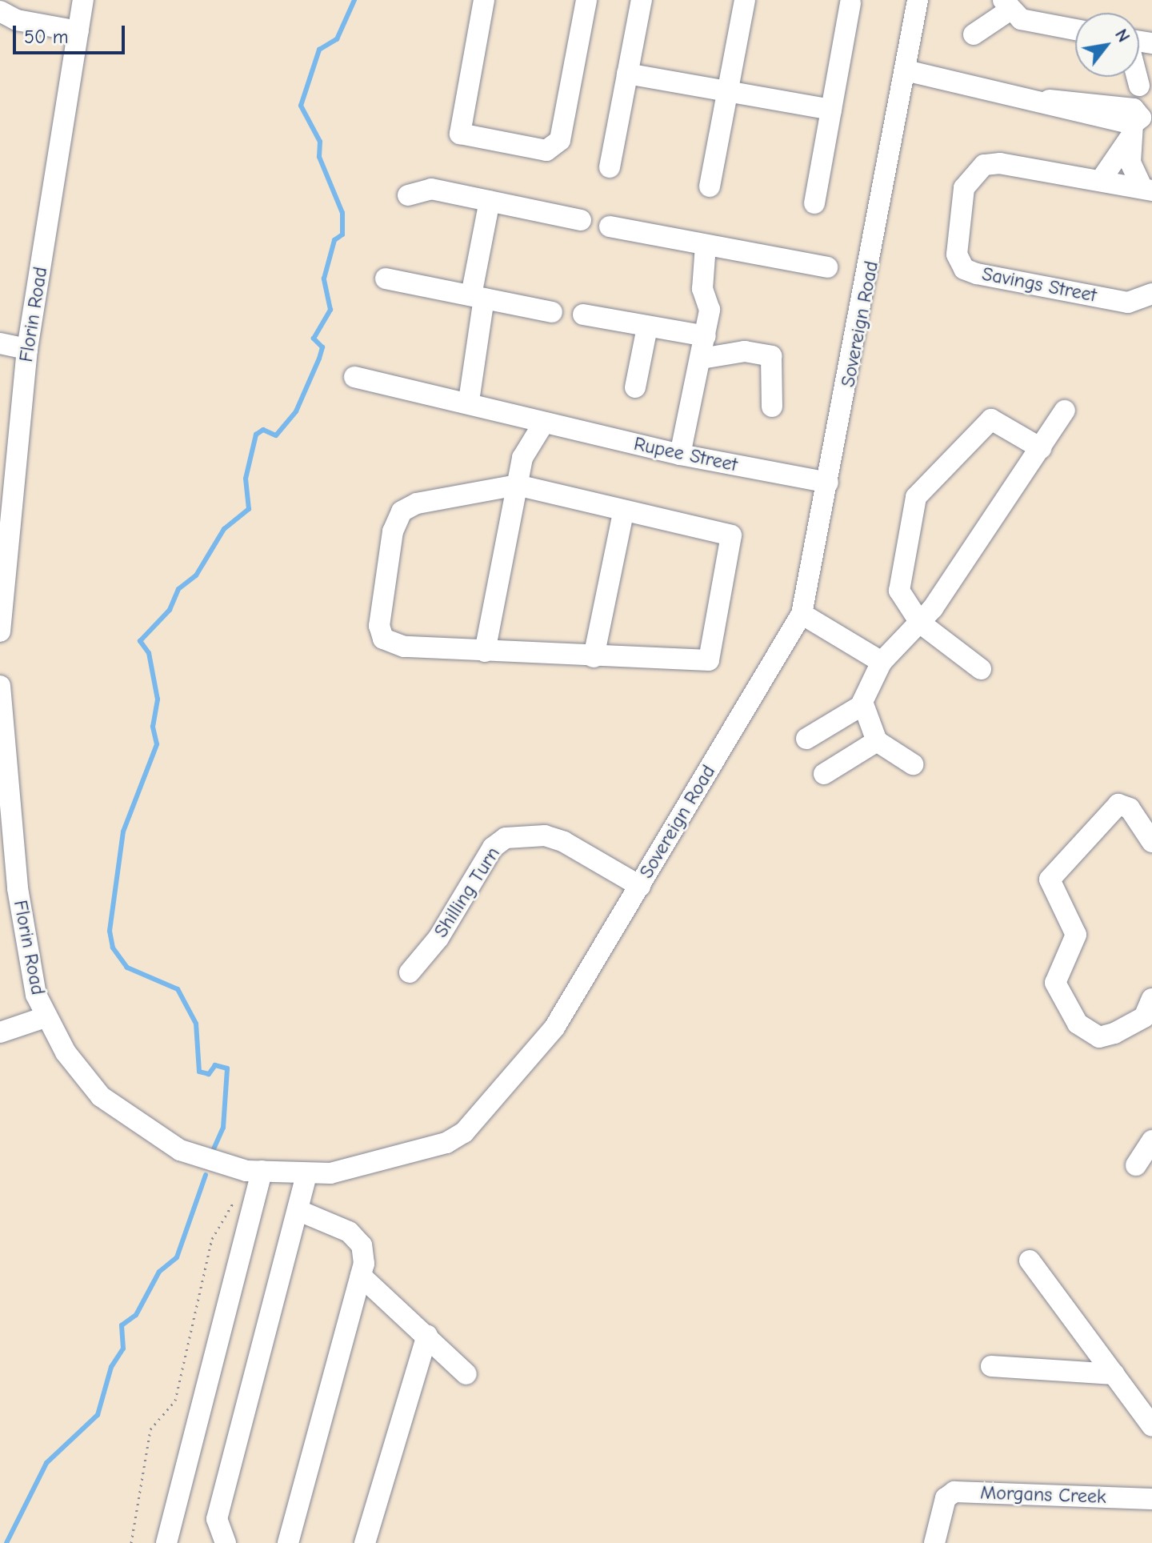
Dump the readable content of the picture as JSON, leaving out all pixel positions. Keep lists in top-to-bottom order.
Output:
{
  "streets": {
    "street": [
      "Savings Street",
      "Florin Road",
      "Sovereign Road",
      "Rupee Street",
      "Shilling Turn",
      "Morgans Creek"
    ]
  },
  "crossings": [
    ["Florin Road", "Sovereign Road"],
    ["Sovereign Road", "Rupee Street"],
    ["Sovereign Road", "Shilling Turn"]
  ],
  "scale_bar": "50 m",
  "north": "top right"
}
